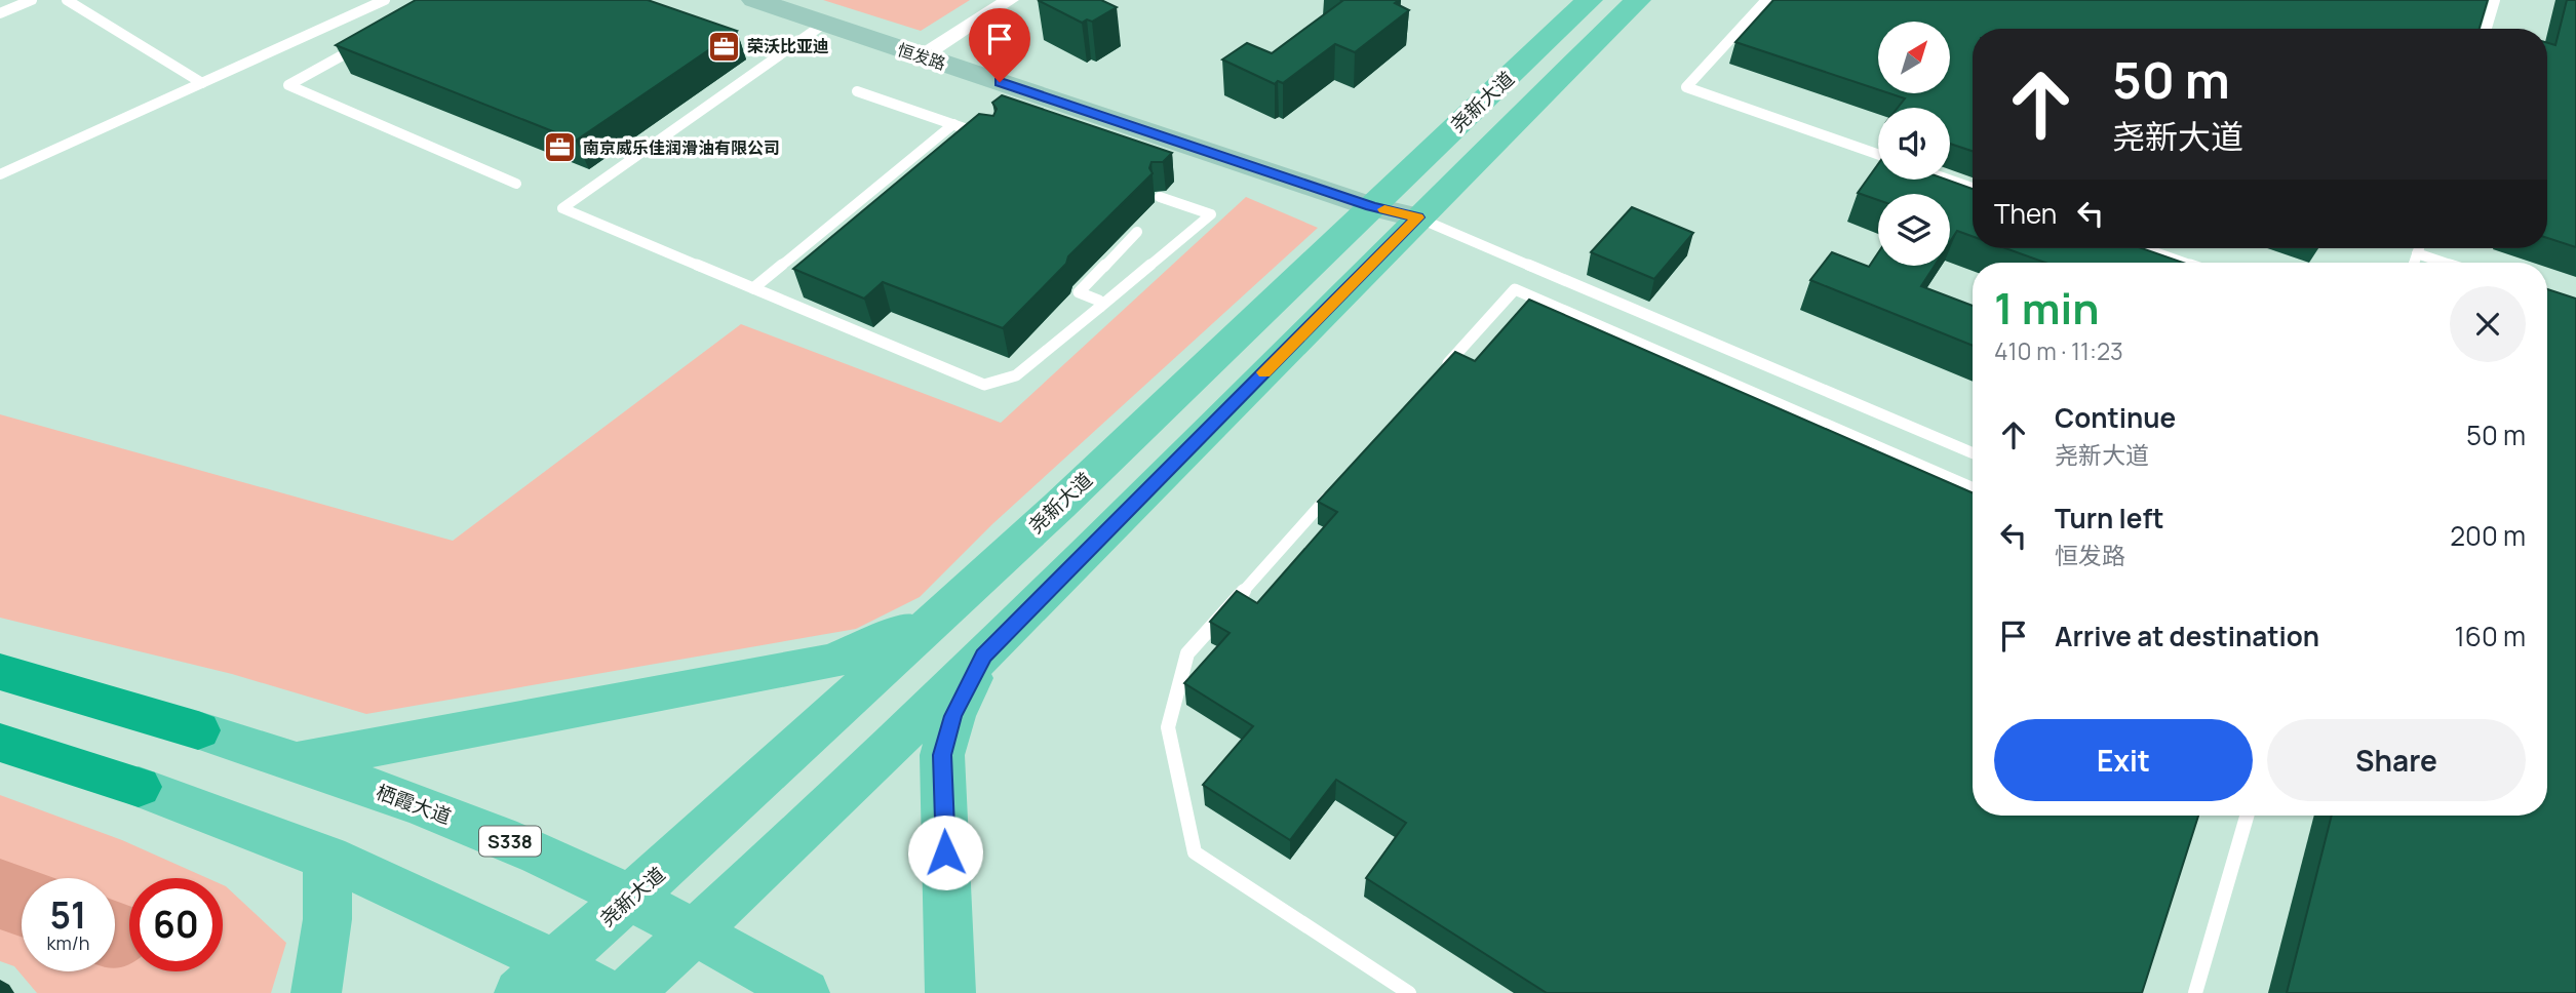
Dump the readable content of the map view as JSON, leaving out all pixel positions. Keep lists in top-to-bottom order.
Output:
{
  "streets": {
    "highway": ["栖霞大道", "S338"],
    "main road": ["尧新大道"],
    "street": ["恒发路"]
  },
  "crossings": [
    ["恒发路", "尧新大道"],
    ["尧新大道", "栖霞大道"]
  ],
  "places": {
    "office": ["荣沃比亚迪", "南京威乐佳润滑油有限公司"]
  },
  "north": "top right",
  "page": {
    "turn": ["50 m", "尧新大道"],
    "then": "Then",
    "heading": ["1 min", "410 m · 11:23"],
    "list": [
      {
        "name": "Continue",
        "note": "尧新大道",
        "value": "50 m"
      },
      {
        "name": "Turn left",
        "note": "恒发路",
        "value": "200 m"
      },
      {
        "name": "Arrive at destination",
        "value": "160 m"
      }
    ],
    "buttons": ["Exit", "Share"],
    "speed": "51 km/h",
    "limit": "60"
  }
}
